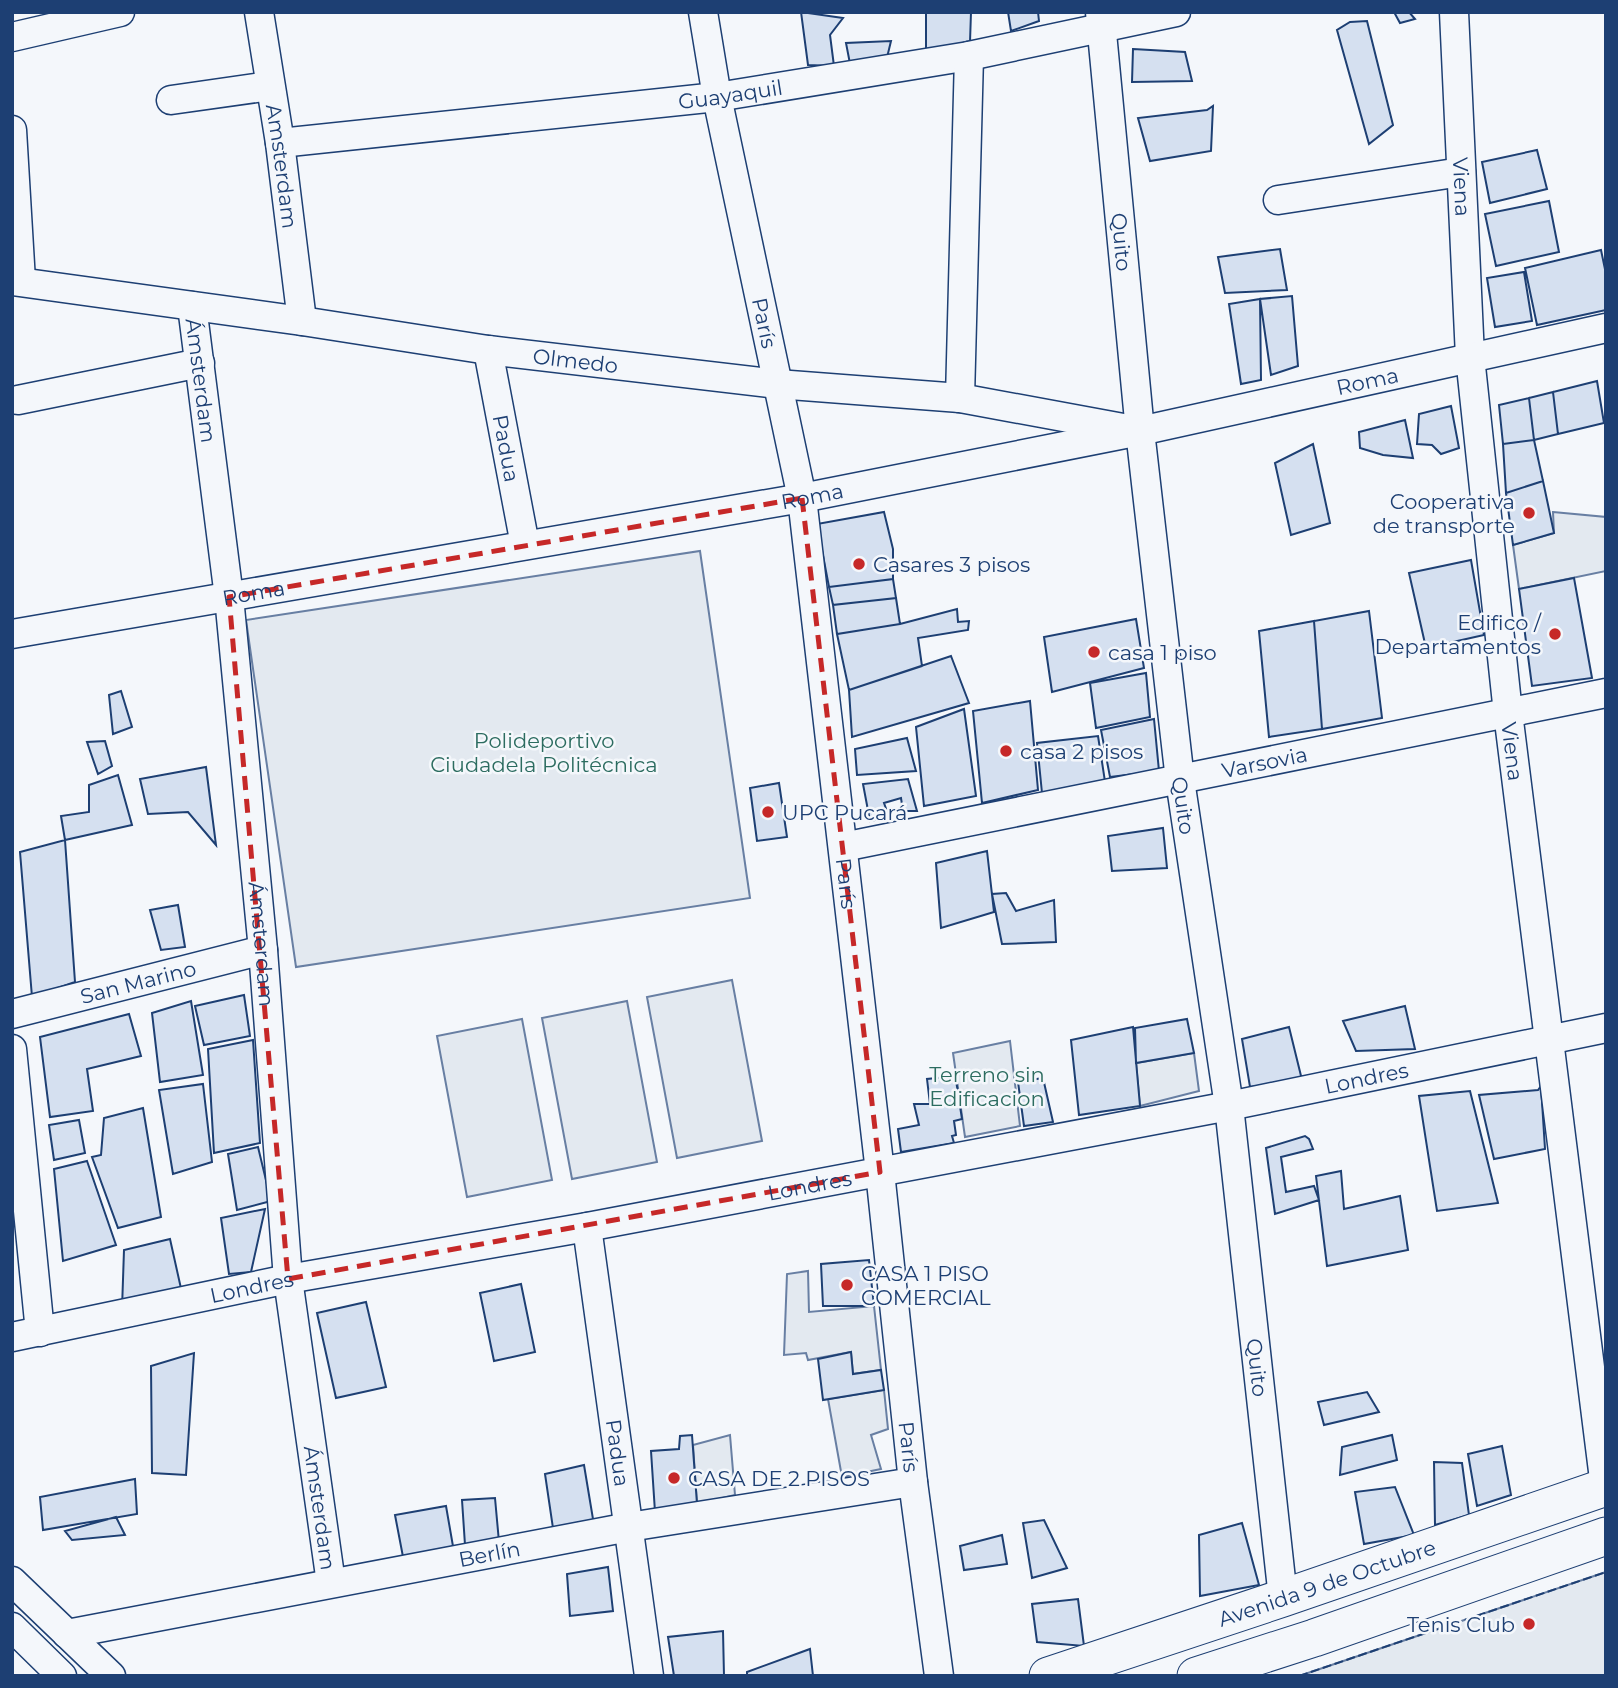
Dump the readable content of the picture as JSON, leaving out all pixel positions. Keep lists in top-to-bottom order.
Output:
{
  "streets": {
    "main road": ["Avenida 9 de Octubre"],
    "street": [
      "Guayaquil",
      "Amsterdam",
      "Viena",
      "Quito",
      "París",
      "Olmedo",
      "Roma",
      "Ámsterdam",
      "Padua",
      "Varsovia",
      "San Marino",
      "Londres",
      "Berlín"
    ]
  },
  "crossings": [
    ["Guayaquil", "Amsterdam"],
    ["Guayaquil", "Quito"],
    ["Guayaquil", "París"],
    ["Amsterdam", "Olmedo"],
    ["Viena", "Roma"],
    ["Viena", "Varsovia"],
    ["Viena", "Londres"],
    ["Viena", "Avenida 9 de Octubre"],
    ["Quito", "Olmedo"],
    ["Quito", "Roma"],
    ["Quito", "Varsovia"],
    ["Quito", "Londres"],
    ["Quito", "Avenida 9 de Octubre"],
    ["París", "Olmedo"],
    ["París", "Roma"],
    ["París", "Varsovia"],
    ["París", "Londres"],
    ["París", "Berlín"],
    ["Olmedo", "Roma"],
    ["Olmedo", "Ámsterdam"],
    ["Olmedo", "Padua"],
    ["Roma", "Ámsterdam"],
    ["Roma", "Padua"],
    ["Ámsterdam", "San Marino"],
    ["Ámsterdam", "Londres"],
    ["Ámsterdam", "Berlín"],
    ["Padua", "Londres"],
    ["Padua", "Berlín"]
  ],
  "parks": ["Polideportivo Ciudadela Politécnica", "Terreno sin Edificacion"],
  "places": [
    "Cooperativa de transporte",
    "Casares 3 pisos",
    "Edifico / Departamentos",
    "casa 1 piso",
    "casa 2 pisos",
    "UPC Pucará",
    "CASA 1 PISO COMERCIAL",
    "CASA DE 2 PISOS",
    "Tenis Club"
  ]
}
